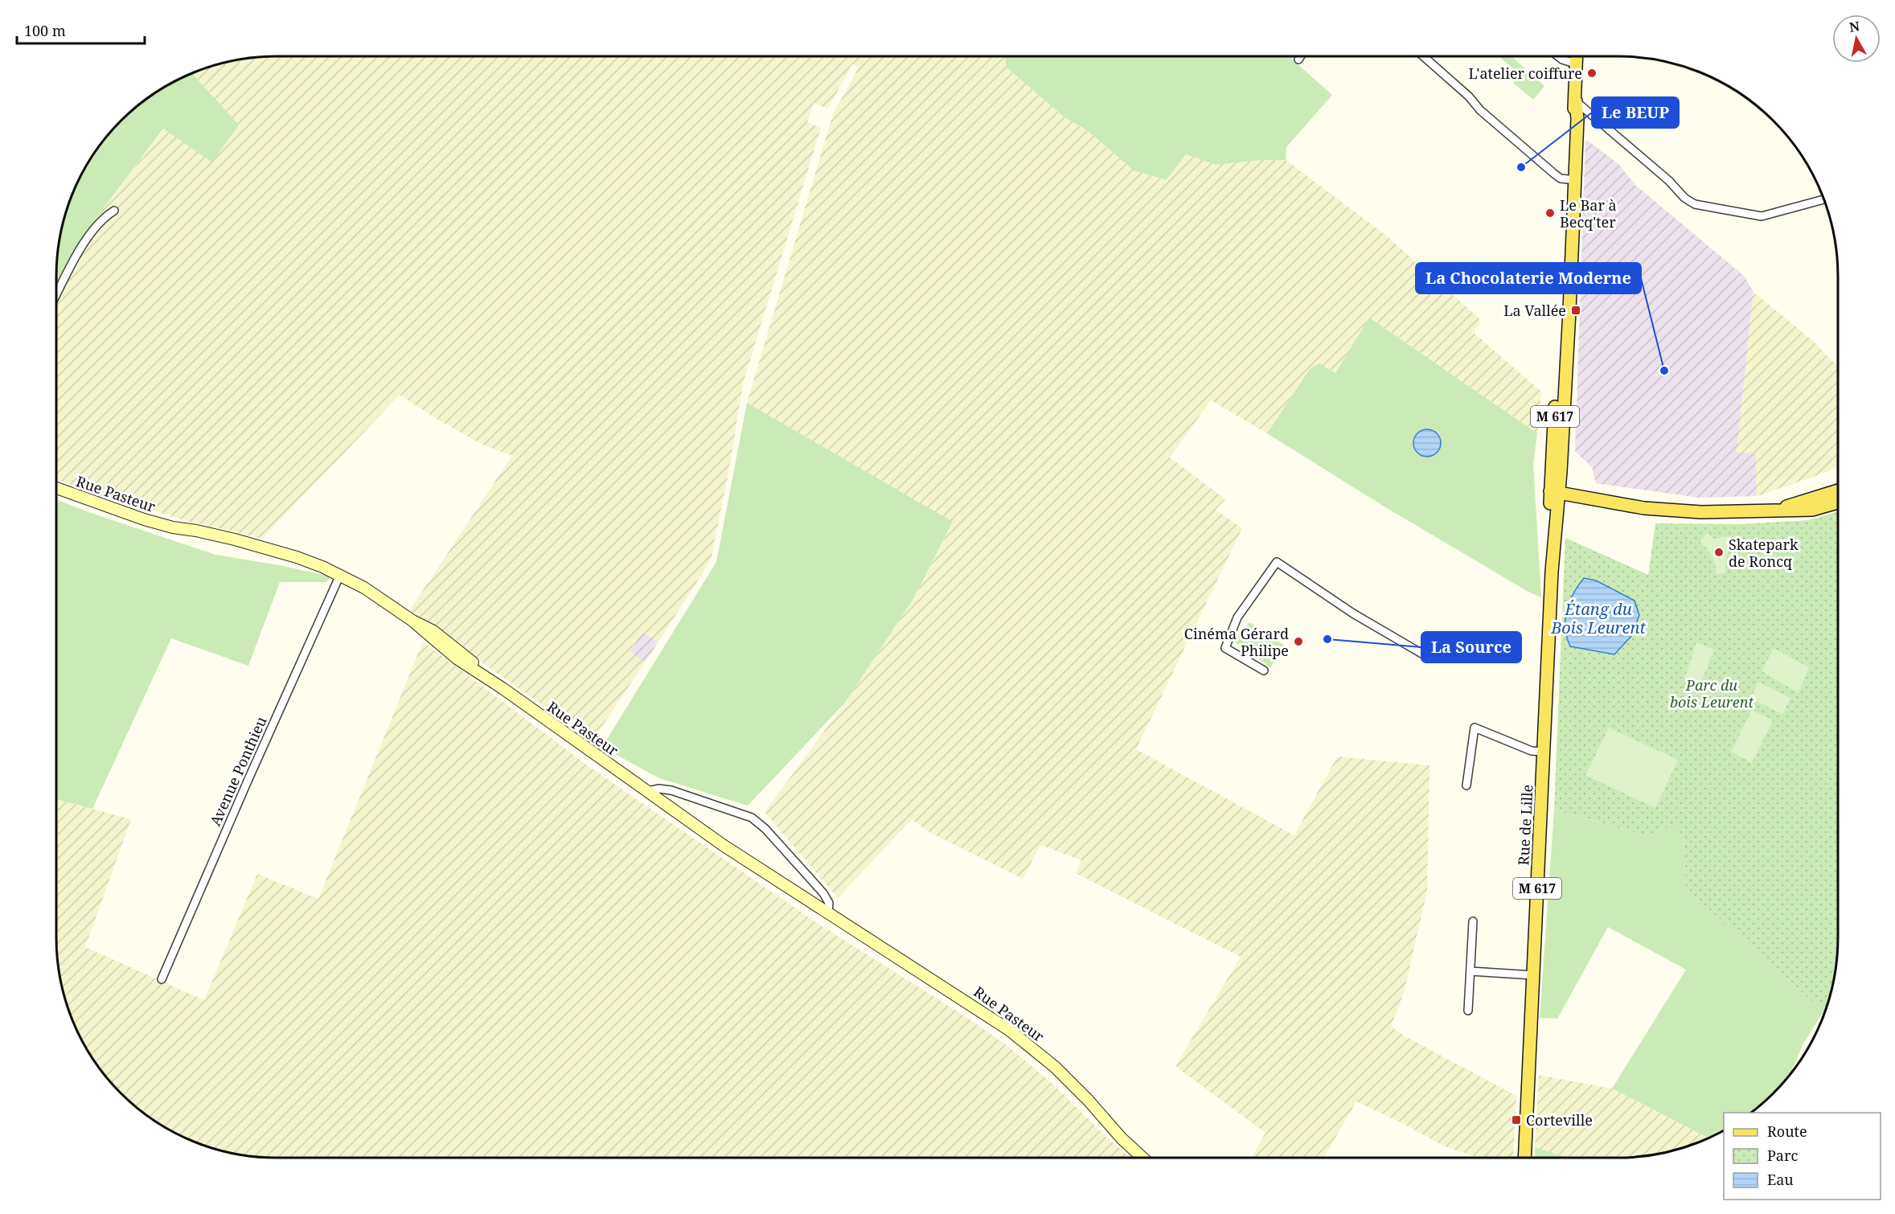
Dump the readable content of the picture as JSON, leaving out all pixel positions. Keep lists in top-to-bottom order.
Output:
{
  "streets": {
    "main road": ["M 617", "Rue Pasteur", "Rue de Lille"],
    "street": ["Avenue Ponthieu"]
  },
  "crossings": [
    ["Rue Pasteur", "Avenue Ponthieu"]
  ],
  "water": ["Étang du Bois Leurent"],
  "parks": ["Parc du bois Leurent"],
  "places": {
    "other": [
      "L'atelier coiffure",
      "Le BEUP",
      "Le Bar à Becq'ter",
      "La Chocolaterie Moderne",
      "Skatepark de Roncq",
      "La Source",
      "Cinéma Gérard Philipe"
    ],
    "transit": ["La Vallée", "Corteville"]
  },
  "legend": ["Route", "Parc", "Eau"],
  "scale_bar": "100 m",
  "north": "top"
}
